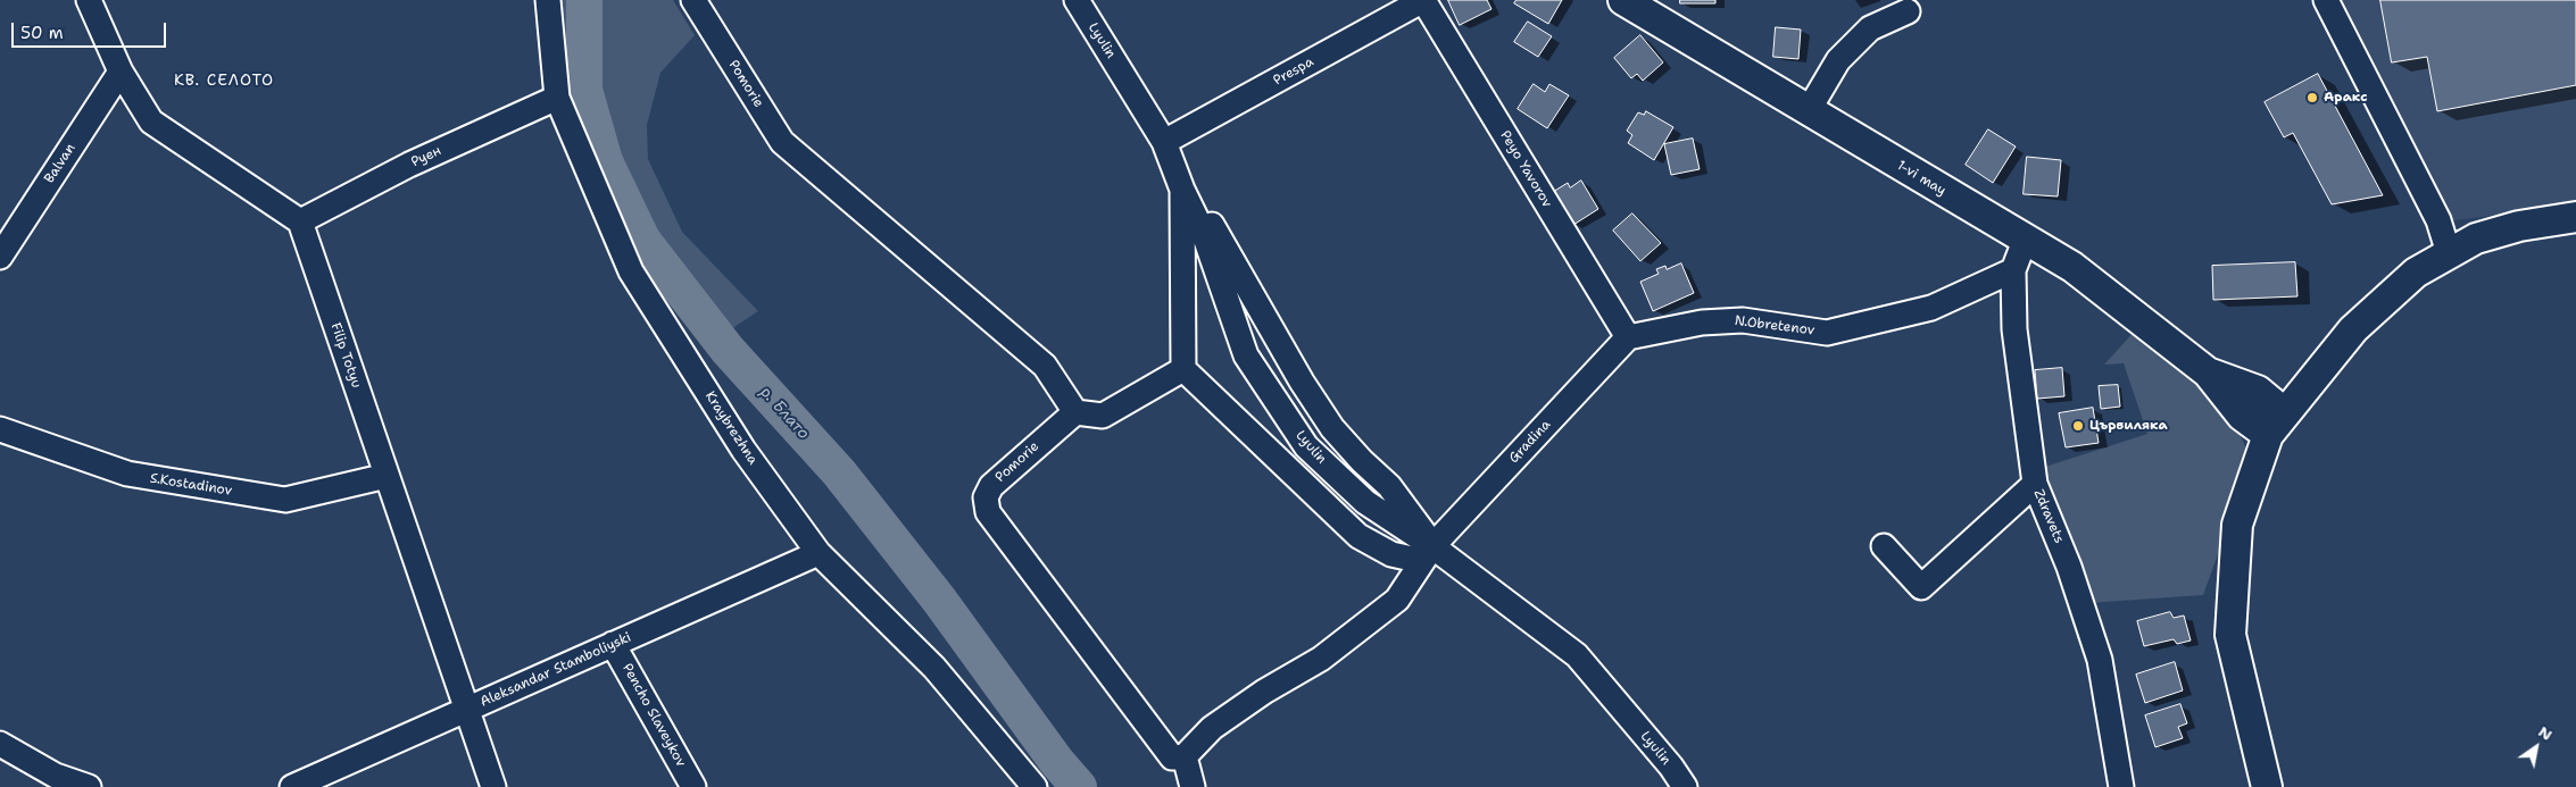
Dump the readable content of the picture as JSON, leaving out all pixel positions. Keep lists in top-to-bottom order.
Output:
{
  "streets": {
    "street": [
      "Lyulin",
      "Prespa",
      "Pomorie",
      "Руен",
      "Balvan",
      "Peyo Yavorov",
      "1-vi may",
      "N.Obretenov",
      "Filip Totyu",
      "Kraybrezhna",
      "Gradina",
      "S.Kostadinov",
      "Zdravets",
      "Aleksandar Stamboliyski",
      "Pencho Slaveykov"
    ]
  },
  "crossings": [
    ["Lyulin", "Prespa"],
    ["Lyulin", "Gradina"],
    ["Prespa", "Peyo Yavorov"],
    ["Руен", "Filip Totyu"],
    ["Руен", "Kraybrezhna"],
    ["Peyo Yavorov", "N.Obretenov"],
    ["Peyo Yavorov", "Gradina"],
    ["1-vi may", "Zdravets"],
    ["N.Obretenov", "Gradina"],
    ["N.Obretenov", "Zdravets"],
    ["Filip Totyu", "S.Kostadinov"],
    ["Filip Totyu", "Aleksandar Stamboliyski"],
    ["Kraybrezhna", "Aleksandar Stamboliyski"],
    ["Aleksandar Stamboliyski", "Pencho Slaveykov"]
  ],
  "districts": ["КВ. СЕЛОТО"],
  "water": ["р. Блато"],
  "places": ["Аракс", "Цървиляка"],
  "scale_bar": "50 m",
  "north": "top right"
}
